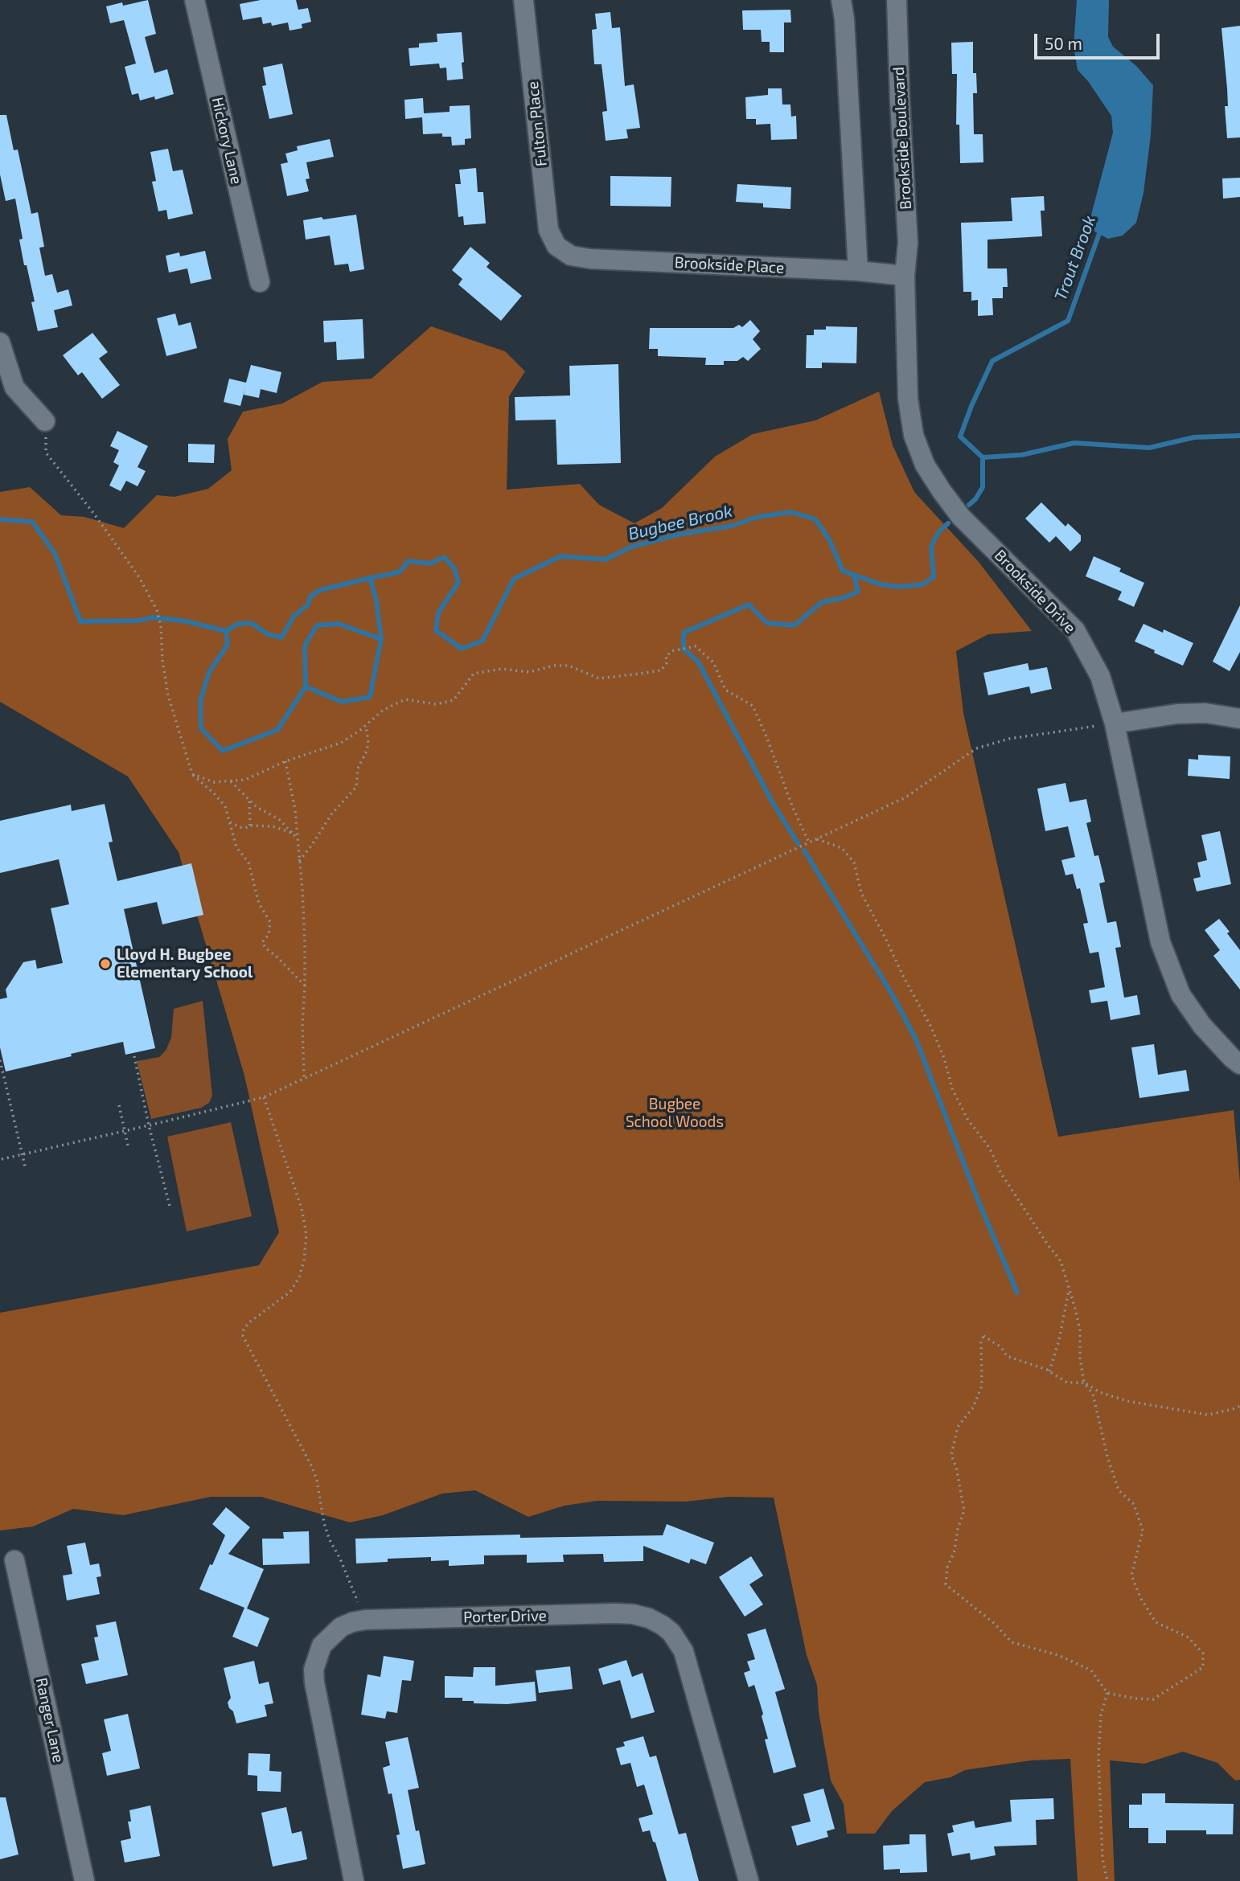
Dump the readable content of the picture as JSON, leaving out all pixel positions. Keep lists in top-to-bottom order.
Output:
{
  "streets": {
    "street": [
      "Fulton Place",
      "Brookside Boulevard",
      "Hickory Lane",
      "Brookside Place",
      "Brookside Drive",
      "Porter Drive",
      "Ranger Lane"
    ]
  },
  "crossings": [
    ["Fulton Place", "Brookside Place"],
    ["Brookside Boulevard", "Brookside Place"],
    ["Brookside Boulevard", "Brookside Drive"],
    ["Brookside Place", "Brookside Drive"]
  ],
  "water": ["Trout Brook", "Bugbee Brook"],
  "parks": ["Bugbee School Woods"],
  "places": ["Lloyd H. Bugbee Elementary School"],
  "scale_bar": "50 m"
}
